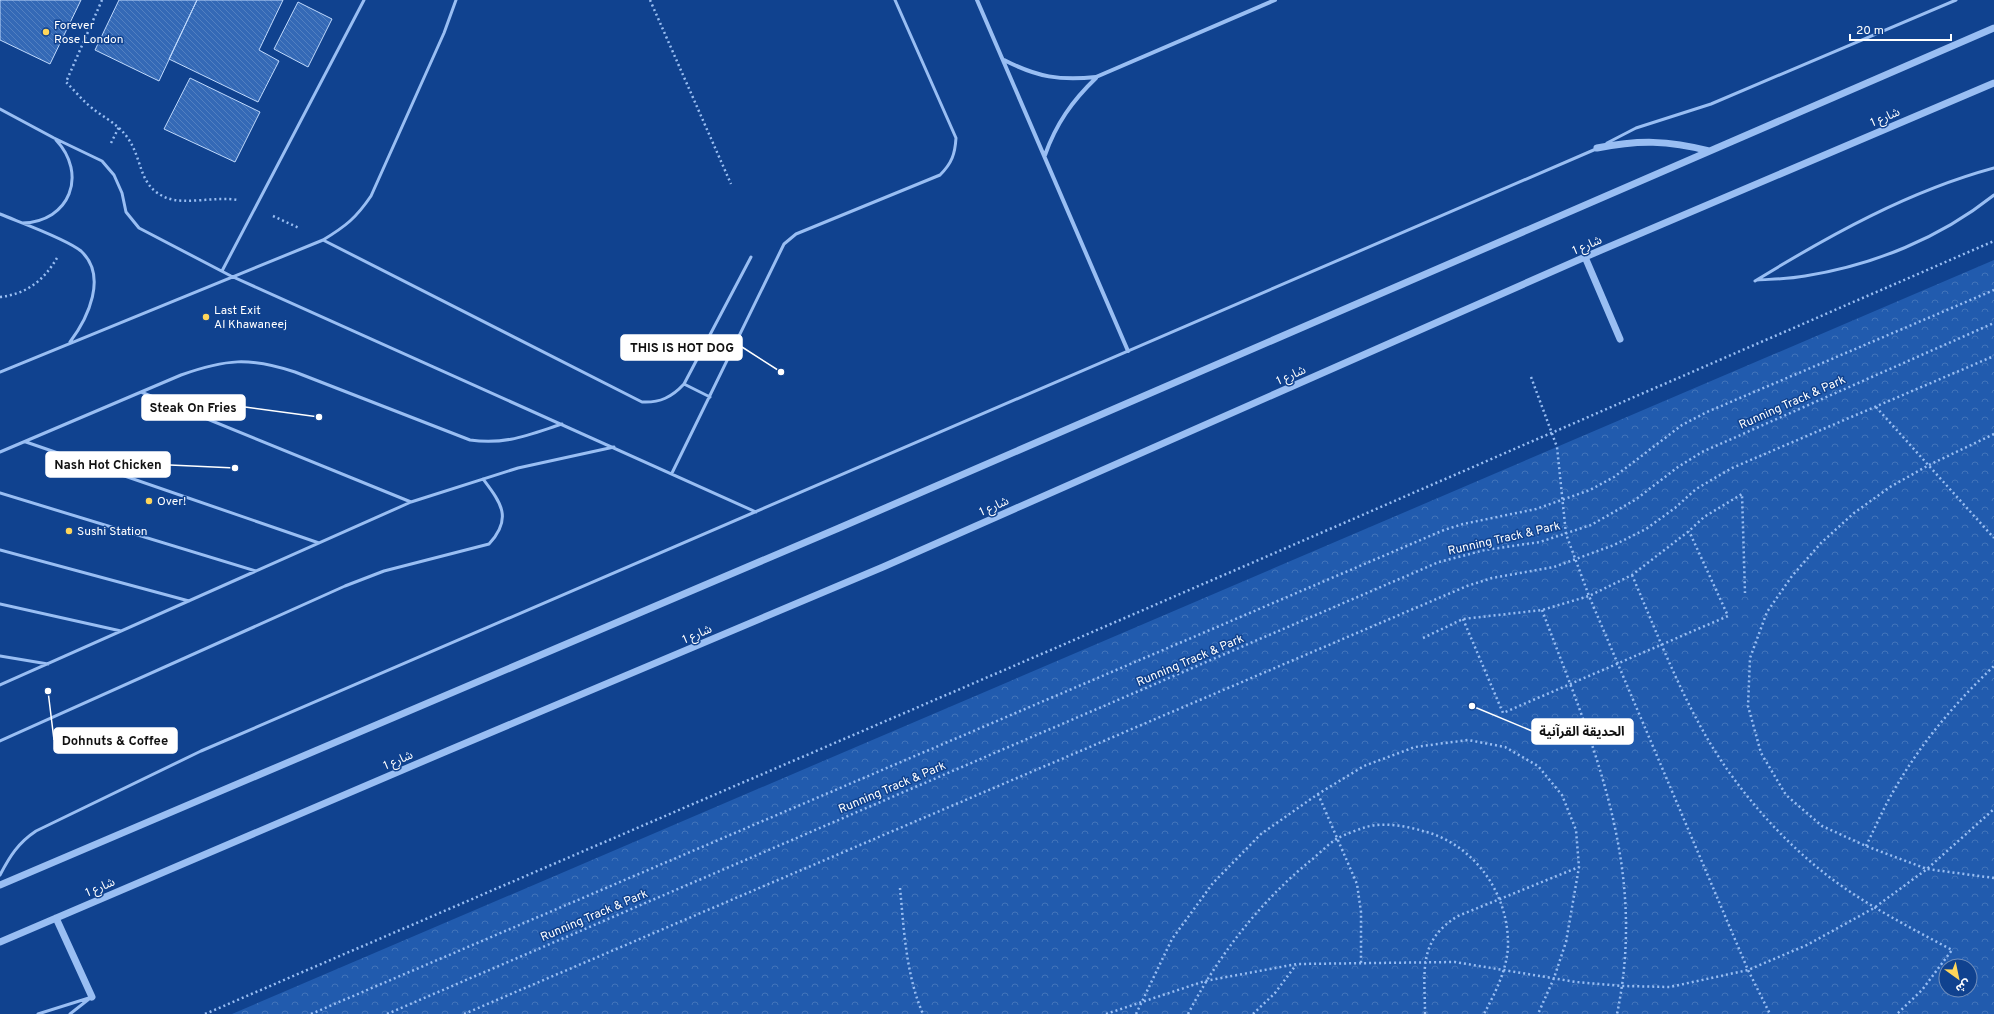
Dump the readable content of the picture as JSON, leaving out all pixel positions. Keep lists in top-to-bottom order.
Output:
{
  "streets": {
    "street": ["شارع 1"],
    "path": ["Running Track & Park"]
  },
  "places": [
    "Forever Rose London",
    "Last Exit Al Khawaneej",
    "THIS IS HOT DOG",
    "Steak On Fries",
    "Nash Hot Chicken",
    "Over!",
    "Sushi Station",
    "Dohnuts & Coffee",
    "الحديقة القرآنية"
  ],
  "scale_bar": "20 m",
  "north": "bottom right"
}
